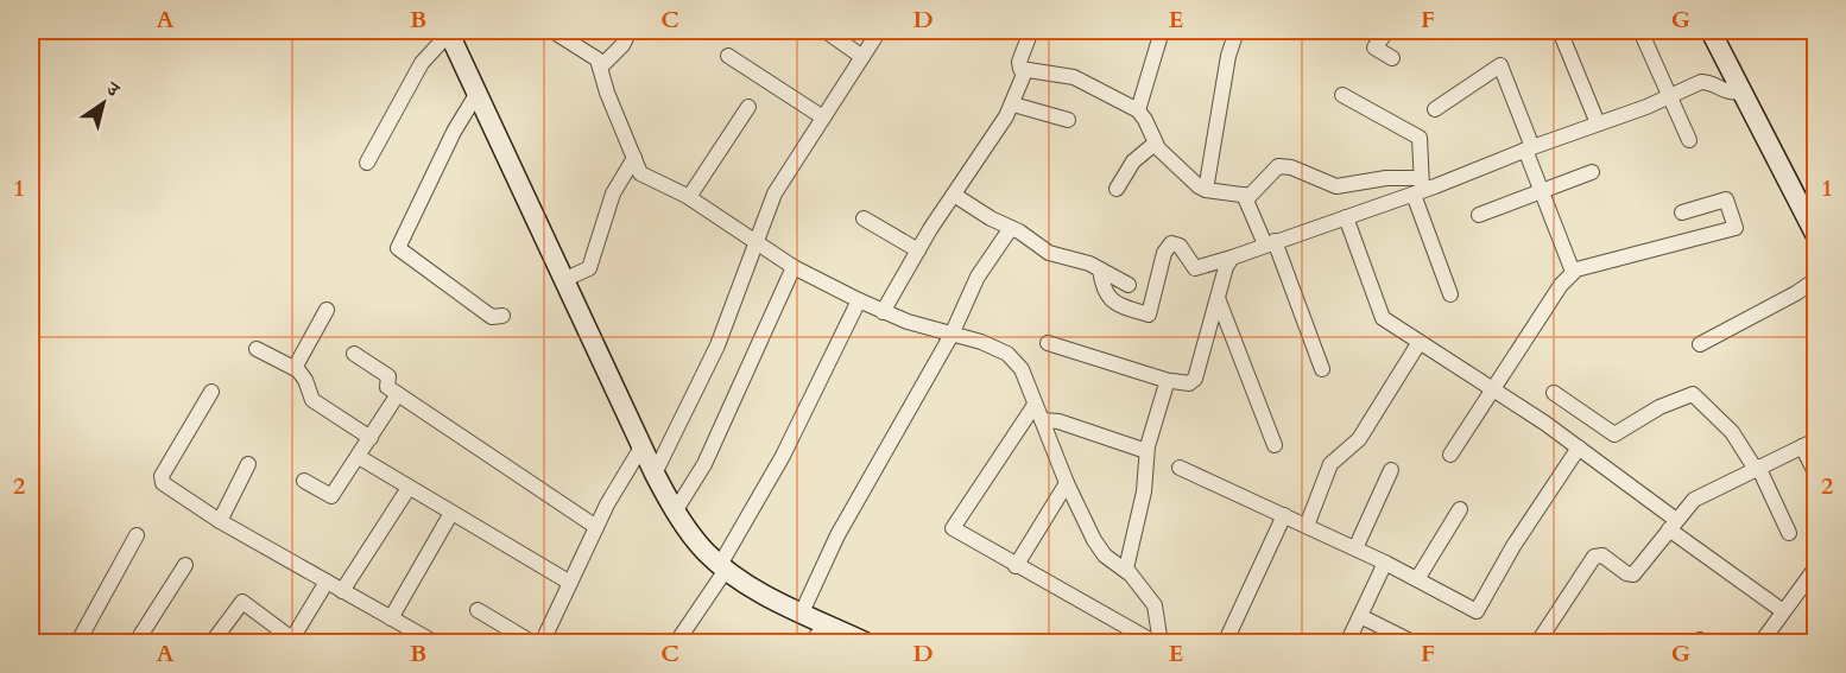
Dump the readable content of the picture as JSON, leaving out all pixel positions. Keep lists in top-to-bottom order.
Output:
{
  "north": "top right",
  "grid": {
    "columns": [
      "A",
      "B",
      "C",
      "D",
      "E",
      "F",
      "G"
    ],
    "rows": ["1", "2"]
  }
}
